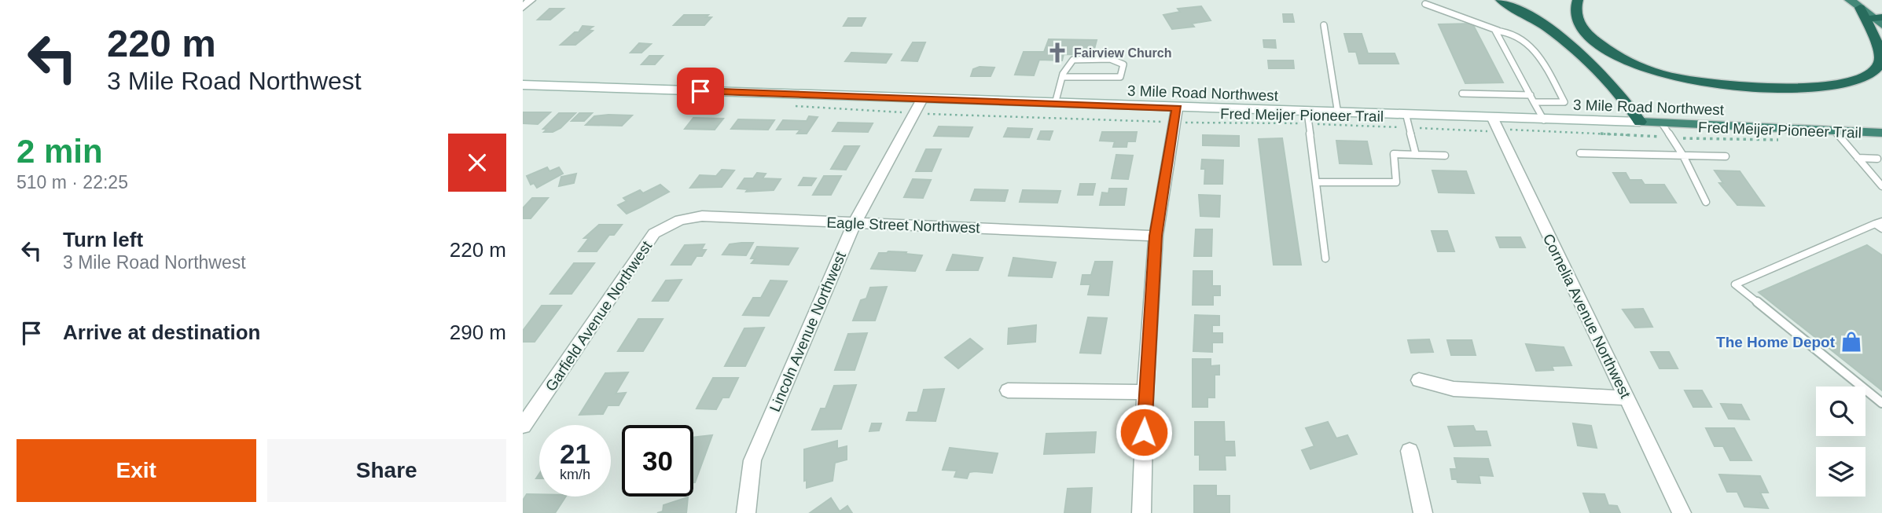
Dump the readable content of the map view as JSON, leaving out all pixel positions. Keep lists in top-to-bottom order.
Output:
{
  "streets": {
    "highway": ["3 Mile Road Northwest"],
    "street": [
      "Eagle Street Northwest",
      "Garfield Avenue Northwest",
      "Cornelia Avenue Northwest",
      "Lincoln Avenue Northwest"
    ],
    "path": ["Fred Meijer Pioneer Trail"]
  },
  "crossings": [
    ["3 Mile Road Northwest", "Fred Meijer Pioneer Trail"],
    ["3 Mile Road Northwest", "Cornelia Avenue Northwest"],
    ["3 Mile Road Northwest", "Lincoln Avenue Northwest"],
    ["Fred Meijer Pioneer Trail", "Cornelia Avenue Northwest"],
    ["Fred Meijer Pioneer Trail", "Lincoln Avenue Northwest"],
    ["Eagle Street Northwest", "Garfield Avenue Northwest"],
    ["Eagle Street Northwest", "Lincoln Avenue Northwest"]
  ],
  "places": {
    "church": ["Fairview Church"],
    "shop": ["The Home Depot"]
  },
  "page": {
    "turn": ["220 m", "3 Mile Road Northwest"],
    "heading": ["2 min", "510 m · 22:25"],
    "list": [
      {
        "name": "Turn left",
        "note": "3 Mile Road Northwest",
        "value": "220 m"
      },
      {
        "name": "Arrive at destination",
        "value": "290 m"
      }
    ],
    "speed": "21 km/h",
    "limit": "30",
    "buttons": ["Exit", "Share"]
  }
}
